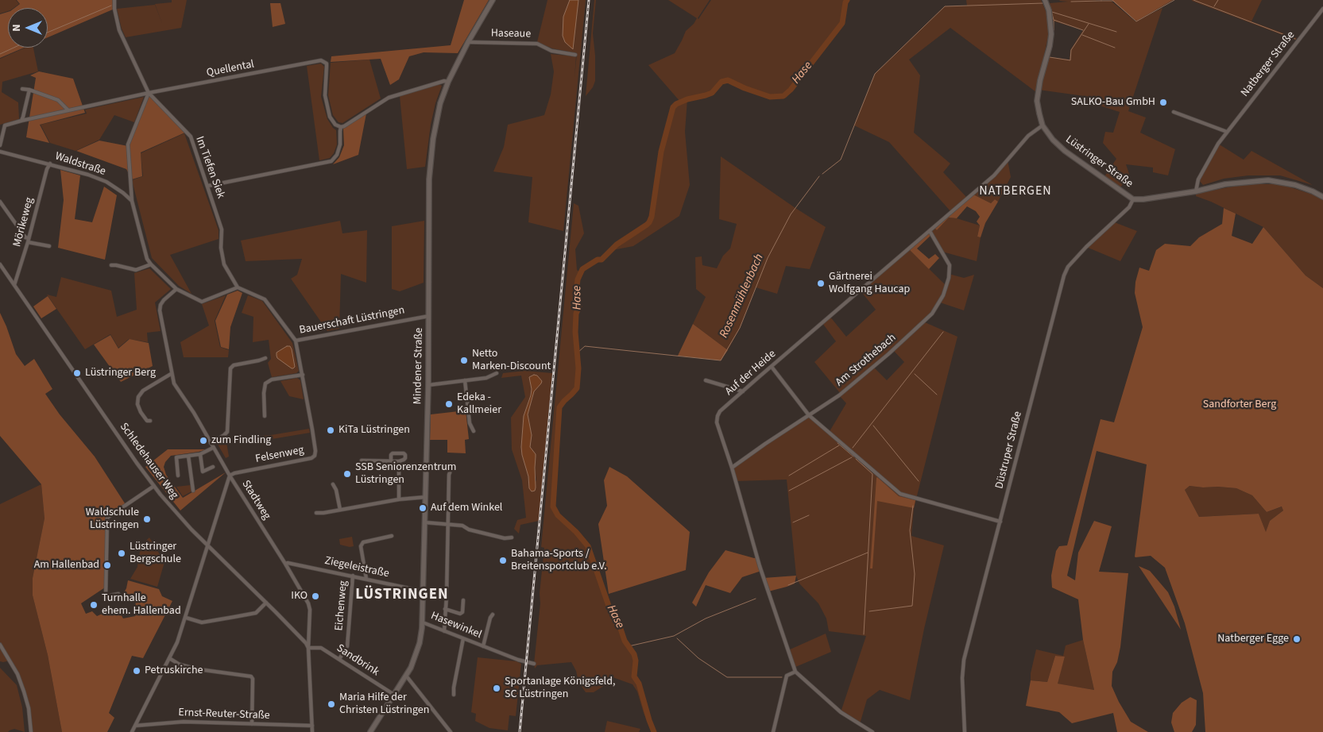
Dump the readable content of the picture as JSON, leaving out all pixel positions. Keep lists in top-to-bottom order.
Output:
{
  "streets": {
    "main road": ["Lüstringer Straße", "Mindener Straße"],
    "street": [
      "Haseaue",
      "Natberger Straße",
      "Quellental",
      "Waldstraße",
      "Im Tiefen Siek",
      "Mörikeweg",
      "Bauerschaft Lüstringen",
      "Am Strothebach",
      "Auf der Heide",
      "Düstruper Straße",
      "Felsenweg",
      "Schledehauser Weg",
      "Stadtweg",
      "Ziegeleistraße",
      "Eichenweg",
      "Hasewinkel",
      "Sandbrink",
      "Ernst-Reuter-Straße"
    ]
  },
  "crossings": [
    ["Haseaue", "Mindener Straße"],
    ["Natberger Straße", "Lüstringer Straße"],
    ["Quellental", "Im Tiefen Siek"],
    ["Lüstringer Straße", "Auf der Heide"],
    ["Lüstringer Straße", "Düstruper Straße"],
    ["Waldstraße", "Mörikeweg"],
    ["Im Tiefen Siek", "Bauerschaft Lüstringen"],
    ["Mörikeweg", "Schledehauser Weg"],
    ["Bauerschaft Lüstringen", "Mindener Straße"],
    ["Bauerschaft Lüstringen", "Felsenweg"],
    ["Am Strothebach", "Auf der Heide"],
    ["Mindener Straße", "Ziegeleistraße"],
    ["Mindener Straße", "Hasewinkel"],
    ["Mindener Straße", "Sandbrink"],
    ["Felsenweg", "Stadtweg"],
    ["Schledehauser Weg", "Stadtweg"],
    ["Schledehauser Weg", "Sandbrink"],
    ["Stadtweg", "Ziegeleistraße"],
    ["Stadtweg", "Sandbrink"],
    ["Stadtweg", "Ernst-Reuter-Straße"],
    ["Ziegeleistraße", "Eichenweg"],
    ["Eichenweg", "Sandbrink"]
  ],
  "districts": ["NATBERGEN", "LÜSTRINGEN"],
  "water": ["Hase", "Rosenmühlenbach"],
  "parks": ["Sandforter Berg"],
  "places": [
    "SALKO-Bau GmbH",
    "Gärtnerei Wolfgang Haucap",
    "Netto Marken-Discount",
    "Lüstringer Berg",
    "Edeka - Kallmeier",
    "KiTa Lüstringen",
    "zum Findling",
    "SSB Seniorenzentrum Lüstringen",
    "Auf dem Winkel",
    "Waldschule Lüstringen",
    "Lüstringer Bergschule",
    "Bahama-Sports / Breitensportclub e.V.",
    "Am Hallenbad",
    "IKO",
    "Turnhalle ehem. Hallenbad",
    "Natberger Egge",
    "Petruskirche",
    "Sportanlage Königsfeld, SC Lüstringen",
    "Maria Hilfe der Christen Lüstringen"
  ],
  "north": "left"
}
